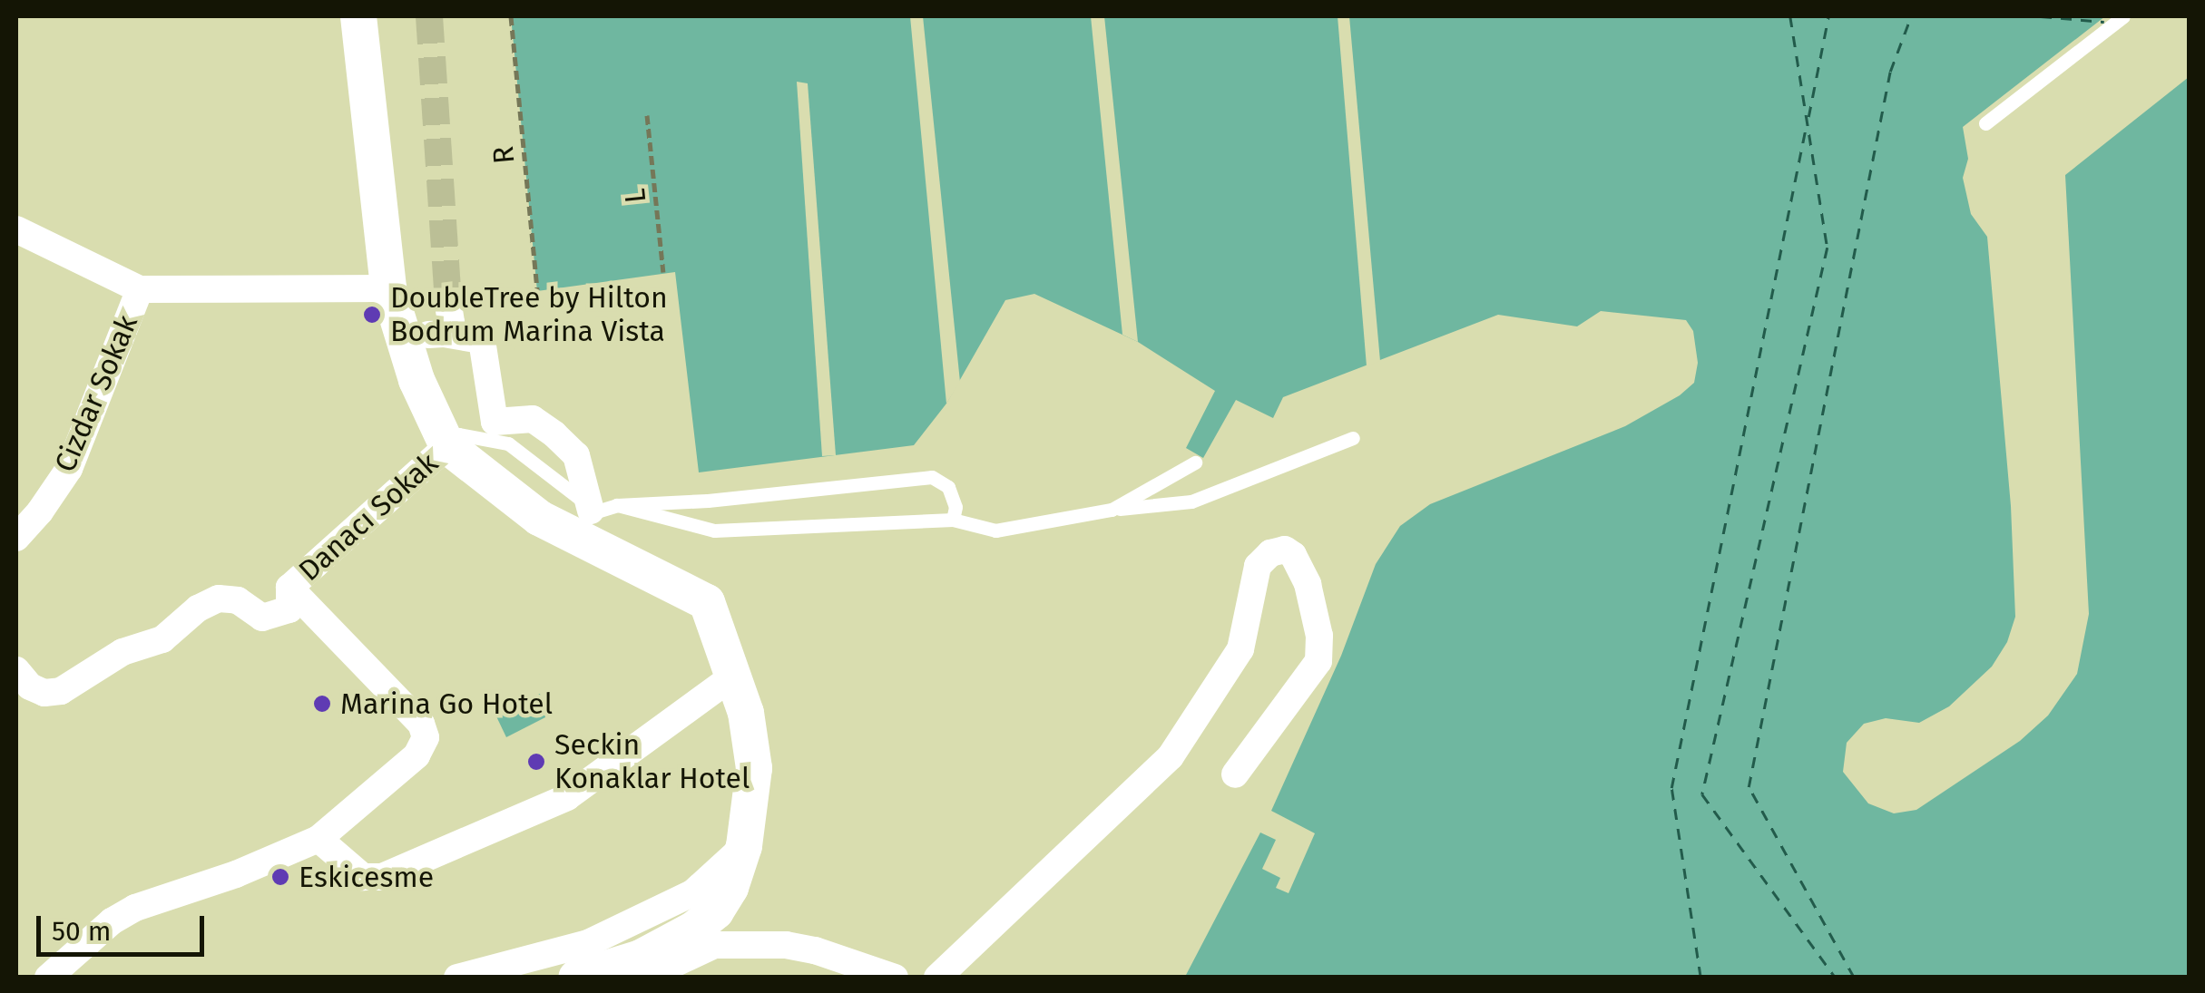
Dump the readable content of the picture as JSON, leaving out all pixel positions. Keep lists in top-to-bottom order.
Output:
{
  "streets": {
    "street": ["Cizdar Sokak", "Danacı Sokak"],
    "path": ["R", "L"]
  },
  "places": [
    "DoubleTree by Hilton Bodrum Marina Vista",
    "Marina Go Hotel",
    "Seckin Konaklar Hotel",
    "Eskicesme"
  ],
  "scale_bar": "50 m"
}
